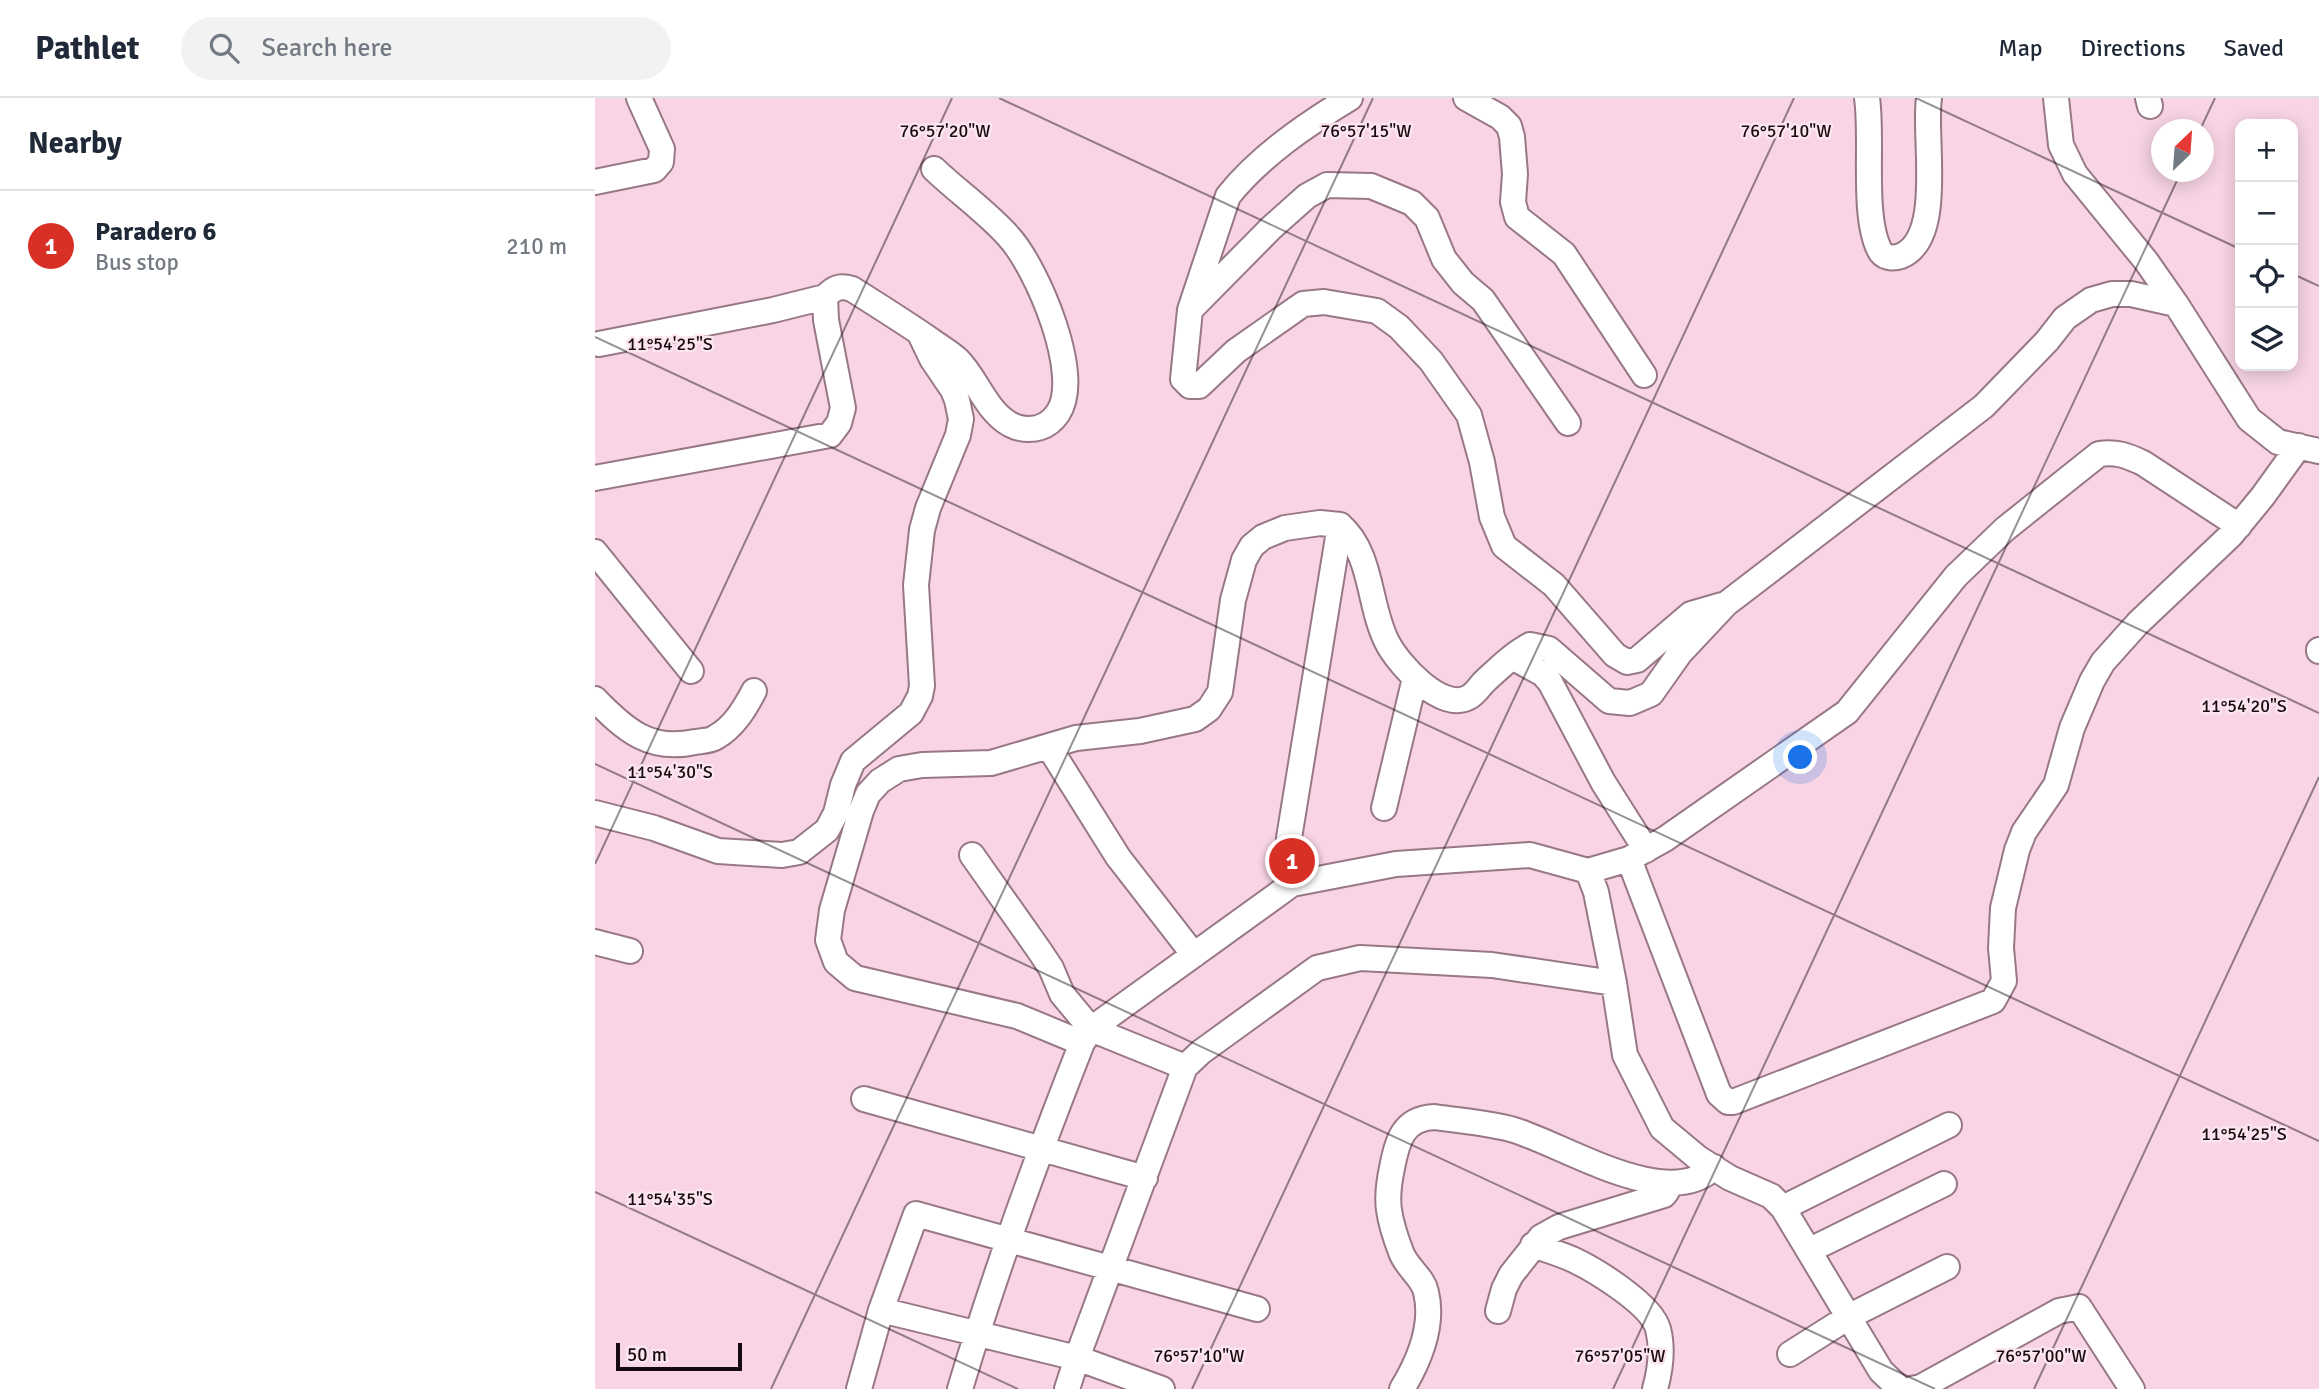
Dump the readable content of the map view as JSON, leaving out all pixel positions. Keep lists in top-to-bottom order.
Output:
{
  "scale_bar": "50 m",
  "north": "top right",
  "page": {
    "header": "Pathlet",
    "search": "Search here",
    "nav": ["Map", "Directions", "Saved"],
    "heading": "Nearby",
    "map_buttons": ["+", "−"],
    "list": [
      {
        "mark": "1",
        "name": "Paradero 6",
        "note": "Bus stop",
        "value": "210 m"
      }
    ],
    "pins": "1",
    "scale": "50 m"
  },
  "coordinates": [
    "76°57'20\"W",
    "76°57'15\"W",
    "76°57'10\"W",
    "11°54'25\"S",
    "11°54'20\"S",
    "11°54'30\"S",
    "11°54'35\"S",
    "76°57'05\"W",
    "76°57'00\"W"
  ]
}
